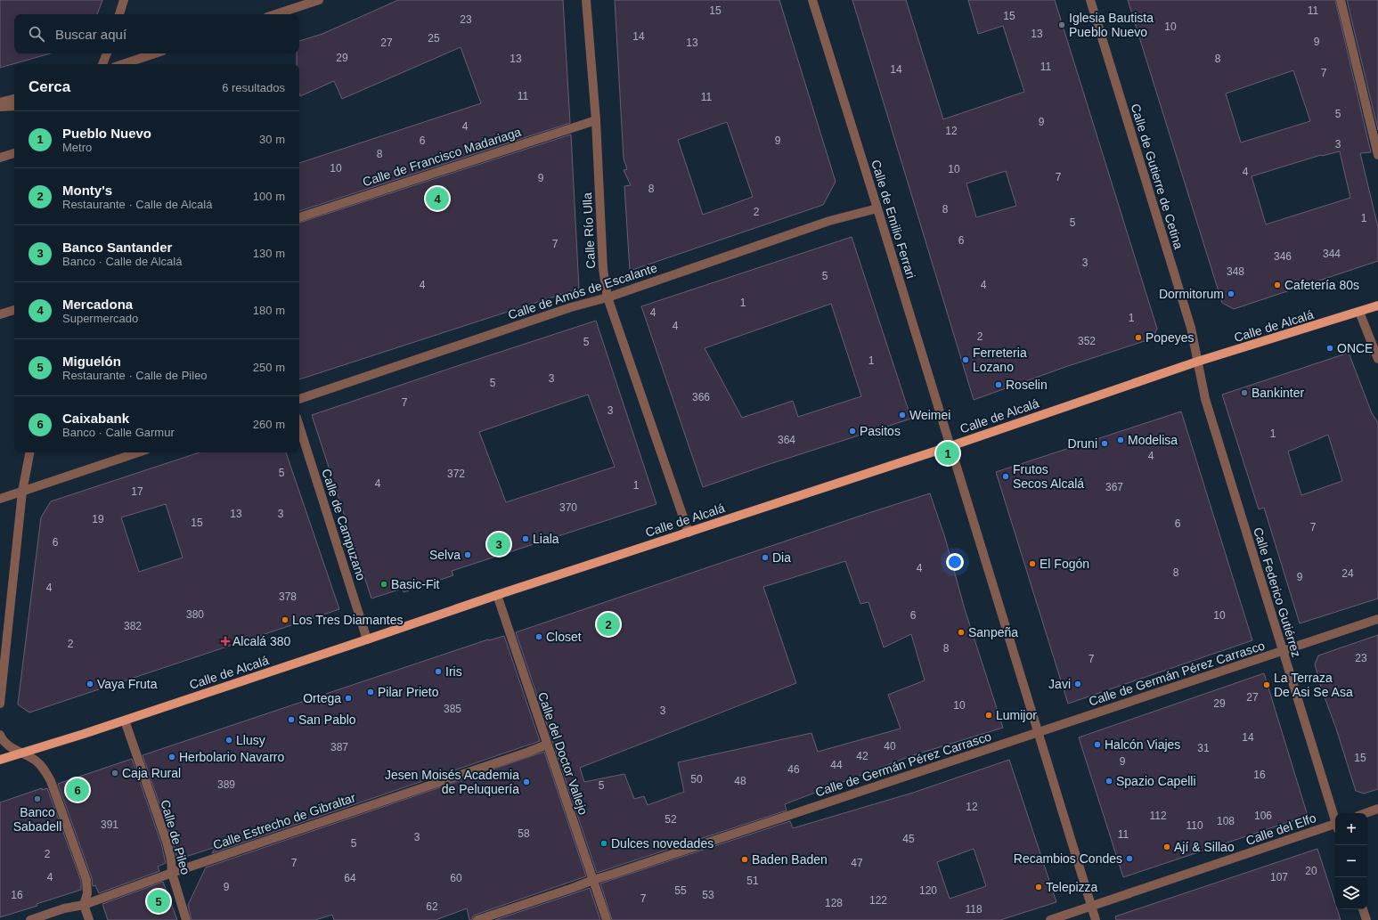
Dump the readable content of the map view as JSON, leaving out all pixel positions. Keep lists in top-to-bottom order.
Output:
{
  "streets": {
    "main road": ["Calle de Alcalá"],
    "street": [
      "Calle de Francisco Madariaga",
      "Calle de Gutierre de Cetina",
      "Calle de Emilio Ferrari",
      "Calle Río Ulla",
      "Calle de Amós de Escalante",
      "Calle de Campuzano",
      "Calle Federico Gutiérrez",
      "Calle de Germán Pérez Carrasco",
      "Calle del Doctor Vallejo",
      "Calle Estrecho de Gibraltar",
      "Calle del Elfo",
      "Calle de Pileo"
    ]
  },
  "crossings": [
    ["Calle de Francisco Madariaga", "Calle Río Ulla"],
    ["Calle de Gutierre de Cetina", "Calle de Alcalá"],
    ["Calle de Gutierre de Cetina", "Calle Federico Gutiérrez"],
    ["Calle de Emilio Ferrari", "Calle de Amós de Escalante"],
    ["Calle de Emilio Ferrari", "Calle de Alcalá"],
    ["Calle de Emilio Ferrari", "Calle de Germán Pérez Carrasco"],
    ["Calle de Emilio Ferrari", "Calle del Elfo"],
    ["Calle Río Ulla", "Calle de Amós de Escalante"],
    ["Calle Río Ulla", "Calle de Alcalá"],
    ["Calle de Alcalá", "Calle de Campuzano"],
    ["Calle de Alcalá", "Calle Federico Gutiérrez"],
    ["Calle de Alcalá", "Calle del Doctor Vallejo"],
    ["Calle de Alcalá", "Calle de Pileo"],
    ["Calle Federico Gutiérrez", "Calle de Germán Pérez Carrasco"],
    ["Calle de Germán Pérez Carrasco", "Calle del Doctor Vallejo"],
    ["Calle del Doctor Vallejo", "Calle Estrecho de Gibraltar"],
    ["Calle Estrecho de Gibraltar", "Calle de Pileo"]
  ],
  "places": {
    "other": [
      "Iglesia Bautista Pueblo Nuevo",
      "Cafetería 80s",
      "Dormitorum",
      "Popeyes",
      "ONCE",
      "Ferreteria Lozano",
      "Roselin",
      "Bankinter",
      "Weimei",
      "Pasitos",
      "Modelisa",
      "Druni",
      "Frutos Secos Alcalá",
      "Liala",
      "Selva",
      "Dia",
      "El Fogón",
      "Basic-Fit",
      "Los Tres Diamantes",
      "Sanpeña",
      "Closet",
      "Iris",
      "Vaya Fruta",
      "Javi",
      "La Terraza De Asi Se Asa",
      "Pilar Prieto",
      "Ortega",
      "Lumijor",
      "San Pablo",
      "Llusy",
      "Halcón Viajes",
      "Herbolario Navarro",
      "Caja Rural",
      "Spazio Capelli",
      "Jesen Moisés Academia de Peluquería",
      "Banco Sabadell",
      "Dulces novedades",
      "Ají & Sillao",
      "Recambios Condes",
      "Baden Baden",
      "Telepizza"
    ],
    "health": ["Alcalá 380"]
  },
  "house_numbers": [
    "15",
    "11",
    "15",
    "23",
    "10",
    "13",
    "14",
    "25",
    "9",
    "27",
    "13",
    "29",
    "13",
    "8",
    "11",
    "14",
    "7",
    "11",
    "11",
    "5",
    "9",
    "4",
    "12",
    "6",
    "9",
    "3",
    "8",
    "10",
    "10",
    "4",
    "7",
    "9",
    "8",
    "8",
    "2",
    "1",
    "5",
    "6",
    "7",
    "344",
    "346",
    "3",
    "348",
    "5",
    "4",
    "4",
    "1",
    "4",
    "1",
    "4",
    "2",
    "352",
    "5",
    "1",
    "3",
    "5",
    "366",
    "7",
    "3",
    "1",
    "364",
    "4",
    "5",
    "372",
    "4",
    "1",
    "367",
    "17",
    "370",
    "13",
    "3",
    "19",
    "15",
    "6",
    "7",
    "6",
    "4",
    "8",
    "24",
    "9",
    "4",
    "378",
    "380",
    "6",
    "10",
    "382",
    "2",
    "8",
    "23",
    "7",
    "27",
    "29",
    "10",
    "385",
    "3",
    "14",
    "40",
    "387",
    "31",
    "42",
    "15",
    "9",
    "44",
    "46",
    "16",
    "50",
    "48",
    "389",
    "5",
    "12",
    "112",
    "106",
    "52",
    "108",
    "391",
    "110",
    "58",
    "11",
    "3",
    "45",
    "5",
    "2",
    "7",
    "47",
    "20",
    "4",
    "107",
    "64",
    "60",
    "51",
    "9",
    "55",
    "120",
    "16",
    "53",
    "7",
    "122",
    "128",
    "62",
    "118"
  ],
  "page": {
    "search": "Buscar aquí",
    "heading": ["Cerca", "6 resultados"],
    "list": [
      {
        "mark": "1",
        "name": "Pueblo Nuevo",
        "note": "Metro",
        "value": "30 m"
      },
      {
        "mark": "2",
        "name": "Monty's",
        "note": "Restaurante · Calle de Alcalá",
        "value": "100 m"
      },
      {
        "mark": "3",
        "name": "Banco Santander",
        "note": "Banco · Calle de Alcalá",
        "value": "130 m"
      },
      {
        "mark": "4",
        "name": "Mercadona",
        "note": "Supermercado",
        "value": "180 m"
      },
      {
        "mark": "5",
        "name": "Miguelón",
        "note": "Restaurante · Calle de Pileo",
        "value": "250 m"
      },
      {
        "mark": "6",
        "name": "Caixabank",
        "note": "Banco · Calle Garmur",
        "value": "260 m"
      }
    ],
    "pins": [
      "4",
      "1",
      "3",
      "2",
      "6",
      "5"
    ],
    "map_buttons": ["+", "−"]
  }
}
